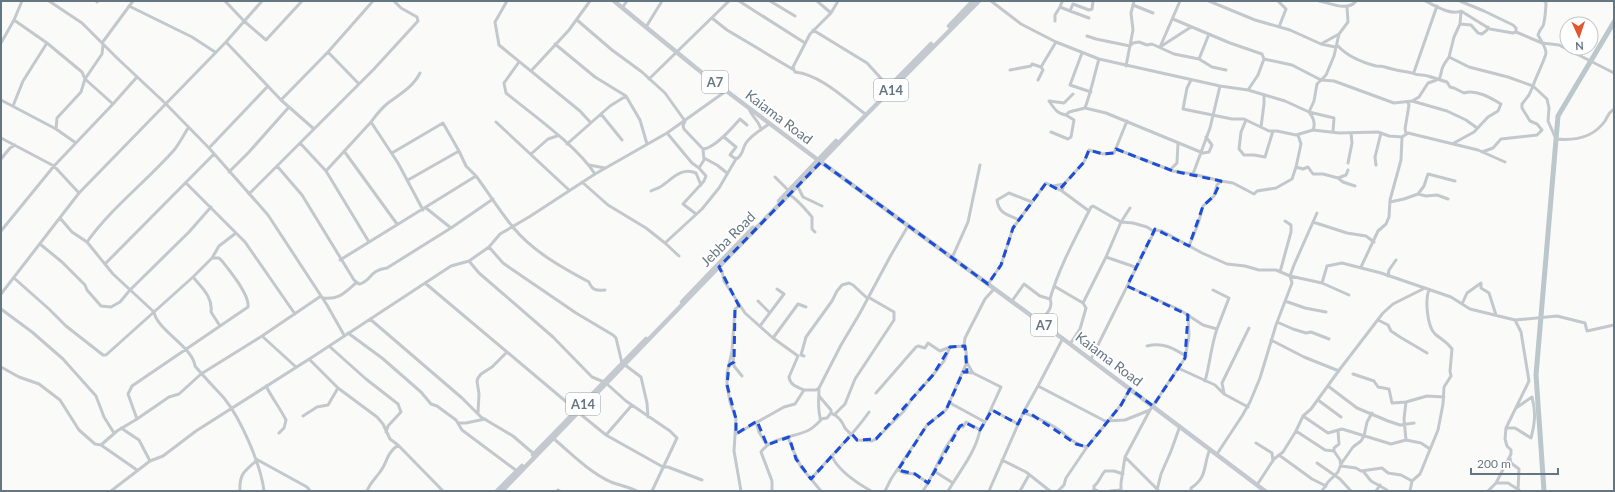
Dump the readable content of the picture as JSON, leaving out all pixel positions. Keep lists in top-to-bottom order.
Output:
{
  "streets": {
    "highway": [
      "A7",
      "A14",
      "Kaiama Road",
      "Jebba Road"
    ]
  },
  "crossings": [
    ["Kaiama Road", "Jebba Road"]
  ],
  "scale_bar": "200 m",
  "north": "bottom"
}
